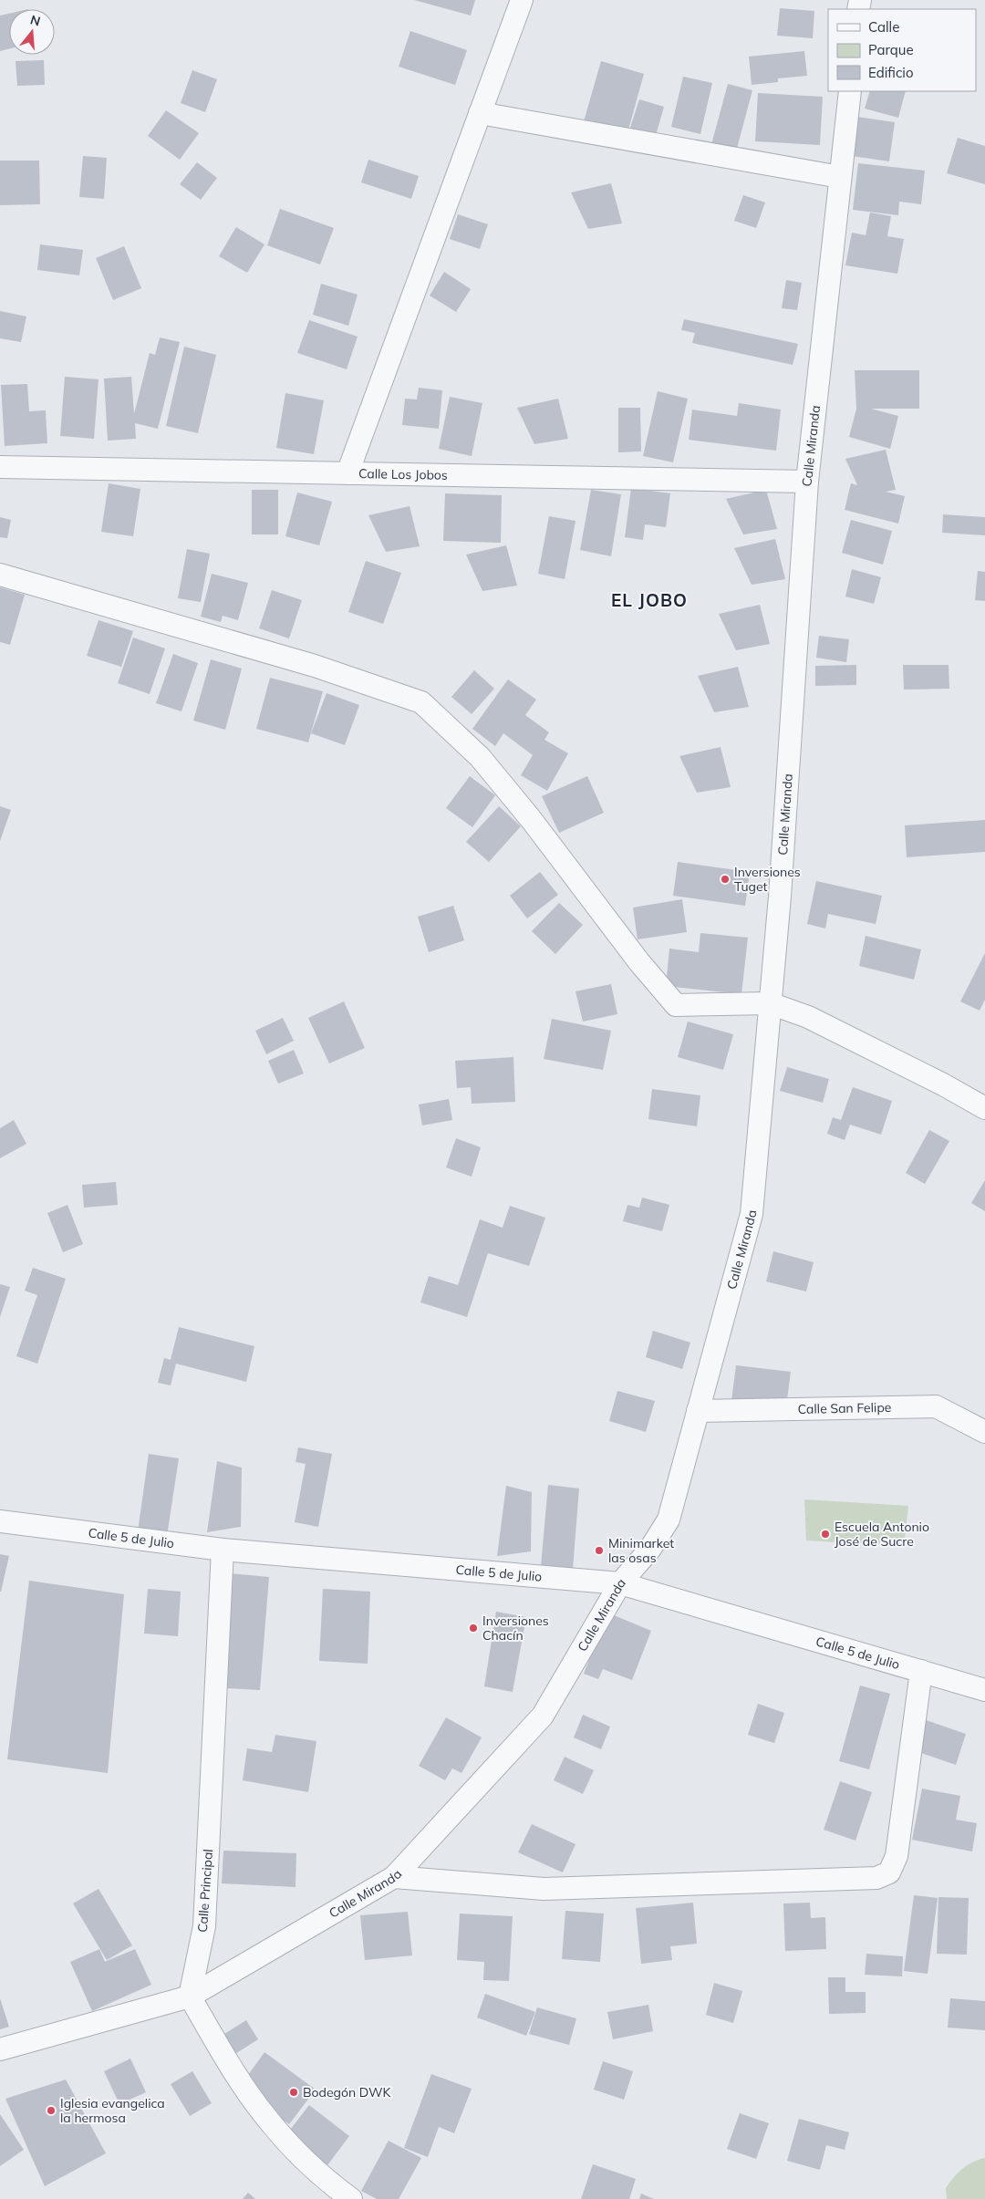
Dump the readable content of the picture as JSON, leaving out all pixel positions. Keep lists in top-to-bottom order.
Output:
{
  "streets": {
    "street": [
      "Calle Miranda",
      "Calle Los Jobos",
      "Calle San Felipe",
      "Calle 5 de Julio",
      "Calle Principal"
    ]
  },
  "crossings": [
    ["Calle Miranda", "Calle Los Jobos"],
    ["Calle Miranda", "Calle San Felipe"],
    ["Calle Miranda", "Calle 5 de Julio"],
    ["Calle Miranda", "Calle Principal"],
    ["Calle 5 de Julio", "Calle Principal"]
  ],
  "districts": ["EL JOBO"],
  "places": [
    "Inversiones Tuget",
    "Escuela Antonio José de Sucre",
    "Minimarket las osas",
    "Inversiones Chacín",
    "Bodegón DWK",
    "Iglesia evangelica la hermosa"
  ],
  "legend": ["Calle", "Parque", "Edificio"],
  "north": "top"
}
